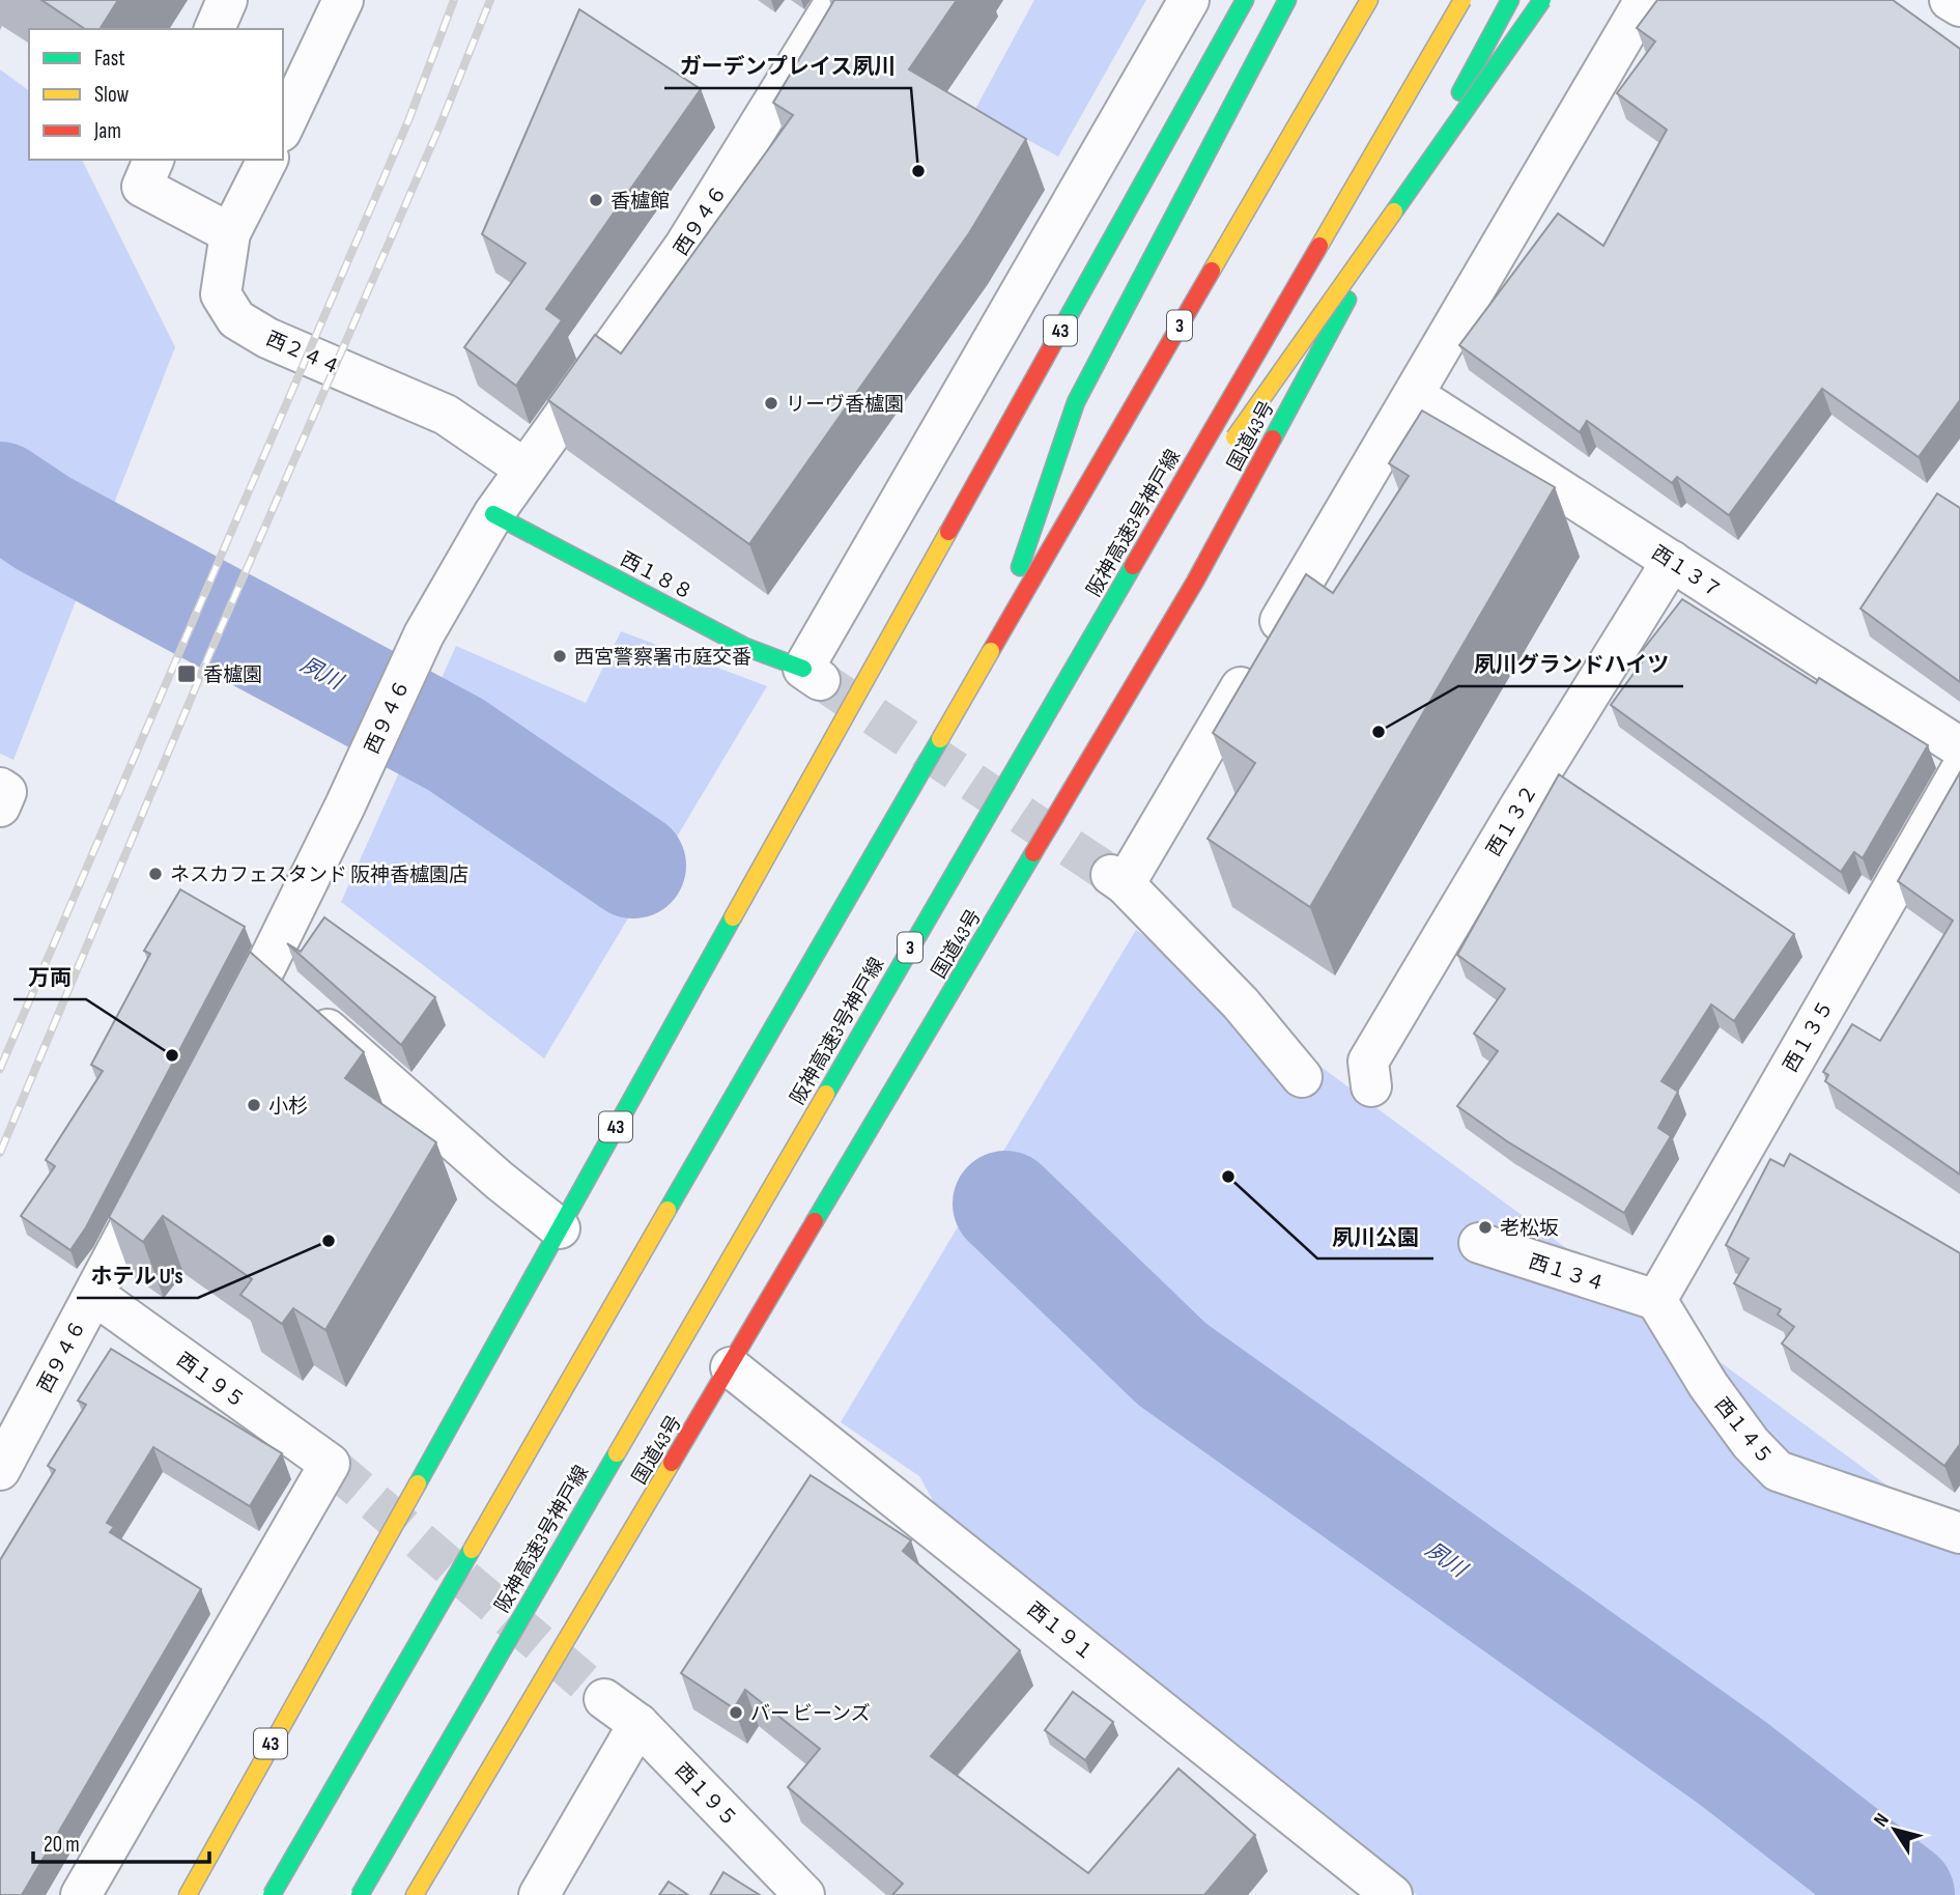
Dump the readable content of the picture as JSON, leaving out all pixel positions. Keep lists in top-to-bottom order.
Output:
{
  "streets": {
    "main road": [
      "3",
      "43",
      "国道43号",
      "阪神高速3号神戸線",
      "西１８８"
    ],
    "street": [
      "西９４６",
      "西２４４",
      "西１３７",
      "西１３２",
      "西１３５",
      "西１３４",
      "西１９５",
      "西１４５",
      "西１９１"
    ]
  },
  "crossings": [
    ["西９４６", "西２４４"],
    ["西９４６", "西１８８"],
    ["西９４６", "西１９５"],
    ["国道43号", "西１９１"],
    ["西１３７", "西１３２"],
    ["西１３５", "西１３４"],
    ["西１３５", "西１４５"],
    ["西１３４", "西１４５"]
  ],
  "water": ["夙川"],
  "places": {
    "other": [
      "ガーデンプレイス夙川",
      "香櫨館",
      "リーヴ香櫨園",
      "西宮警察署市庭交番",
      "夙川グランドハイツ",
      "ネスカフェスタンド 阪神香櫨園店",
      "万両",
      "小杉",
      "夙川公園",
      "老松坂",
      "ホテル U's",
      "バー ビーンズ"
    ],
    "transit": ["香櫨園"]
  },
  "legend": ["Fast", "Slow", "Jam"],
  "scale_bar": "20 m",
  "north": "top left"
}
